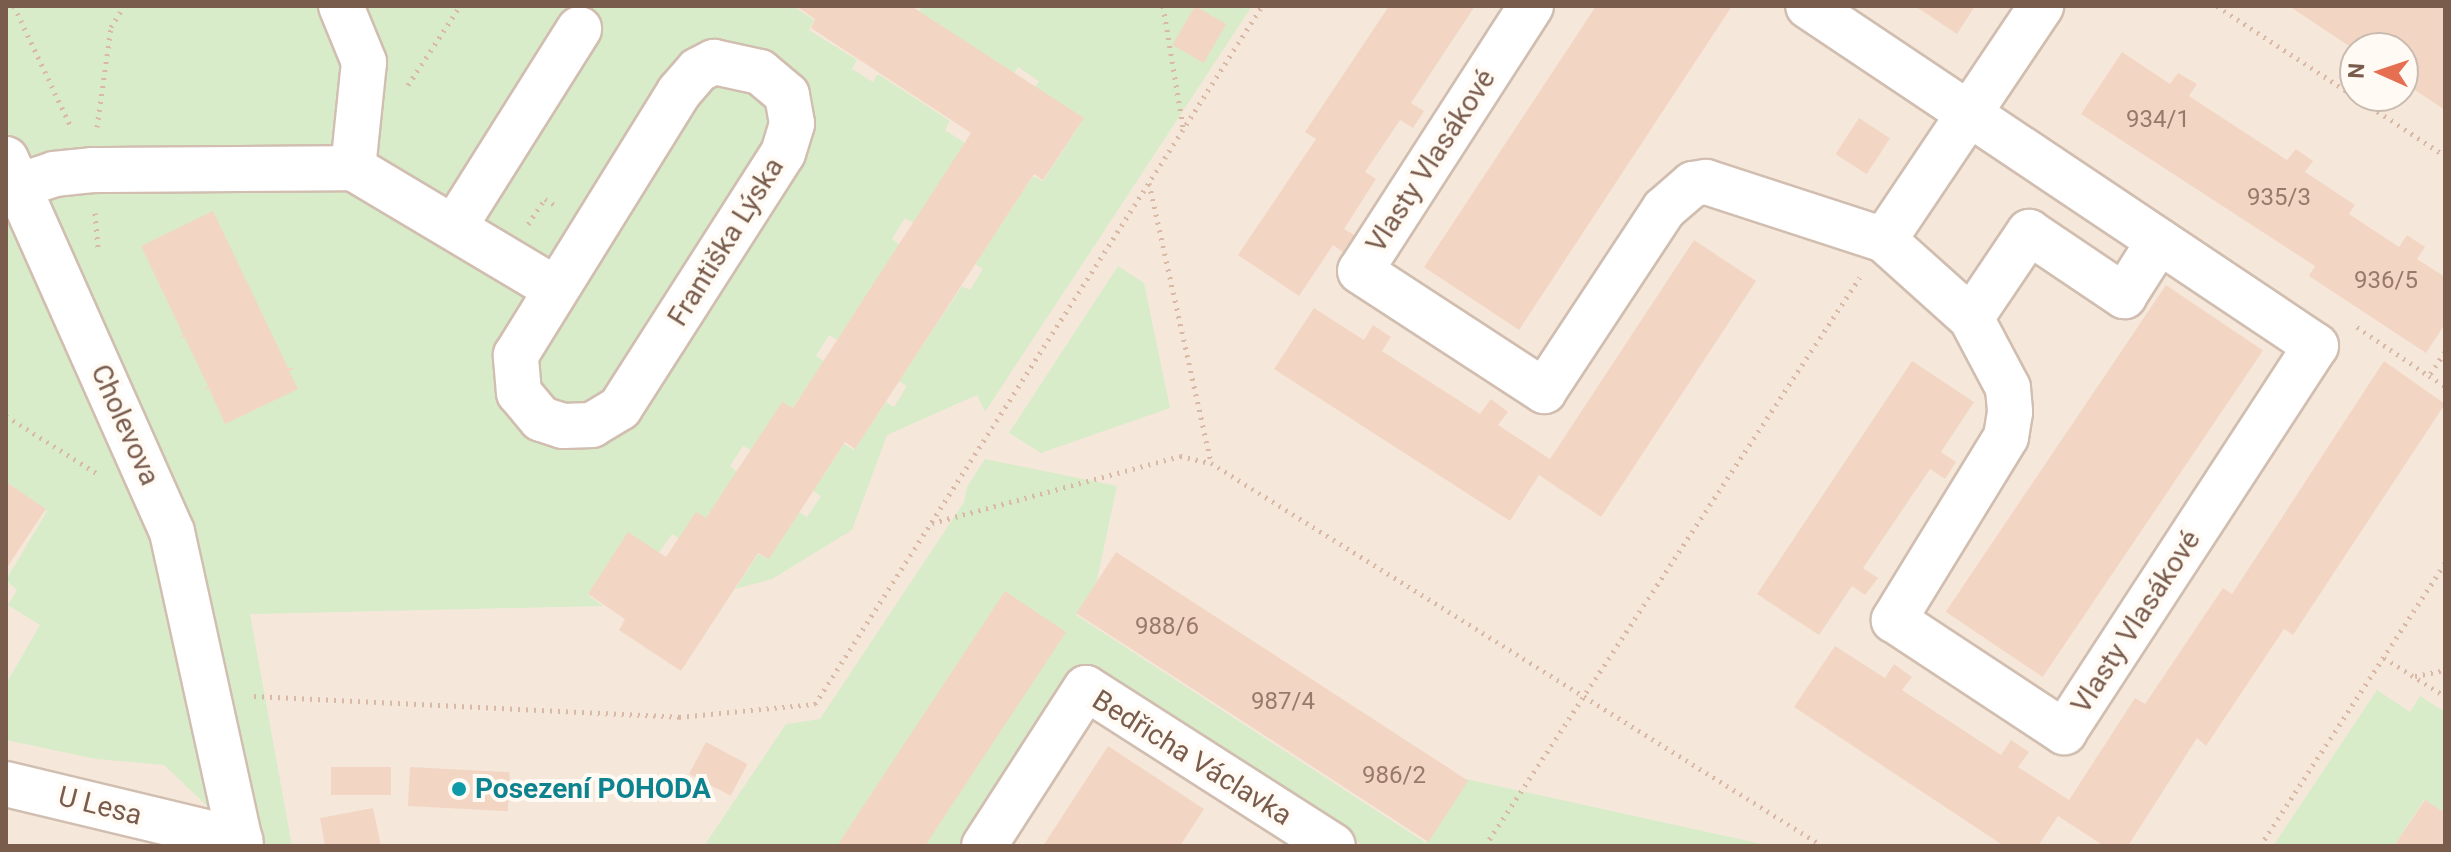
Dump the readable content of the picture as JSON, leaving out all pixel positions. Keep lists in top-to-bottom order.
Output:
{
  "streets": {
    "street": [
      "Vlasty Vlasákové",
      "Františka Lýska",
      "Cholevova",
      "Bedřicha Václavka",
      "U Lesa"
    ]
  },
  "crossings": [
    ["Cholevova", "U Lesa"]
  ],
  "places": ["Posezení POHODA"],
  "house_numbers": [
    "934/1",
    "935/3",
    "936/5",
    "988/6",
    "987/4",
    "986/2"
  ],
  "north": "left"
}
